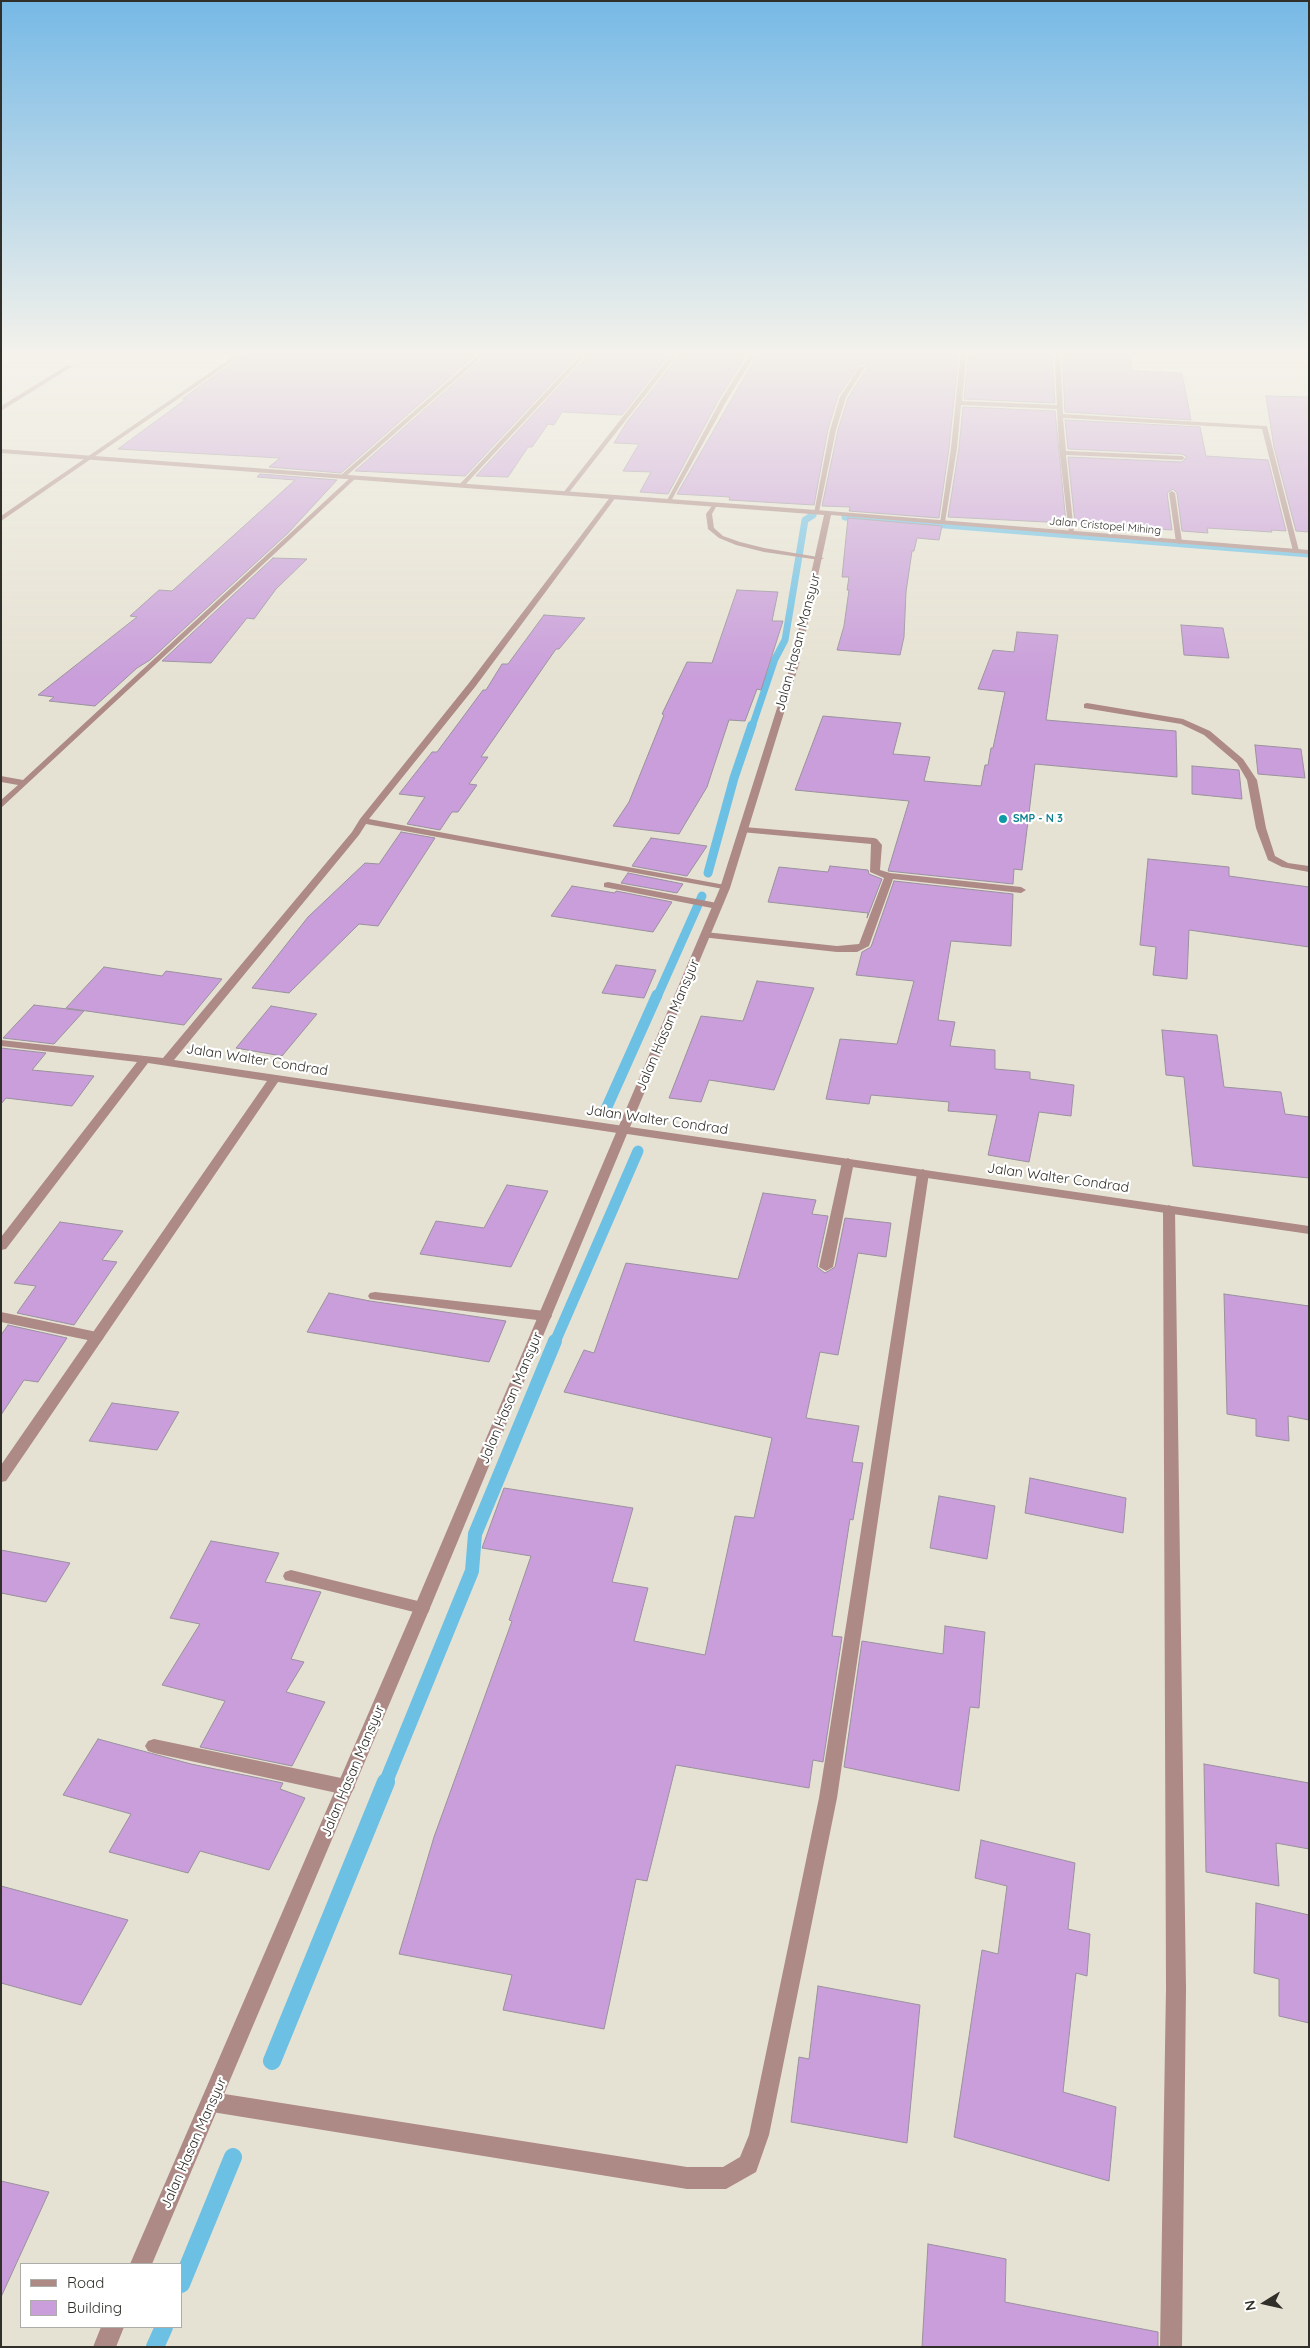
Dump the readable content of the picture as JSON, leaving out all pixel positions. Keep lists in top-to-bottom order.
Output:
{
  "streets": {
    "street": ["Jalan Cristopel Mihing", "Jalan Hasan Mansyur", "Jalan Walter Condrad"]
  },
  "crossings": [
    ["Jalan Cristopel Mihing", "Jalan Hasan Mansyur"],
    ["Jalan Hasan Mansyur", "Jalan Walter Condrad"]
  ],
  "places": ["SMP - N 3"],
  "legend": ["Road", "Building"],
  "north": "left"
}
